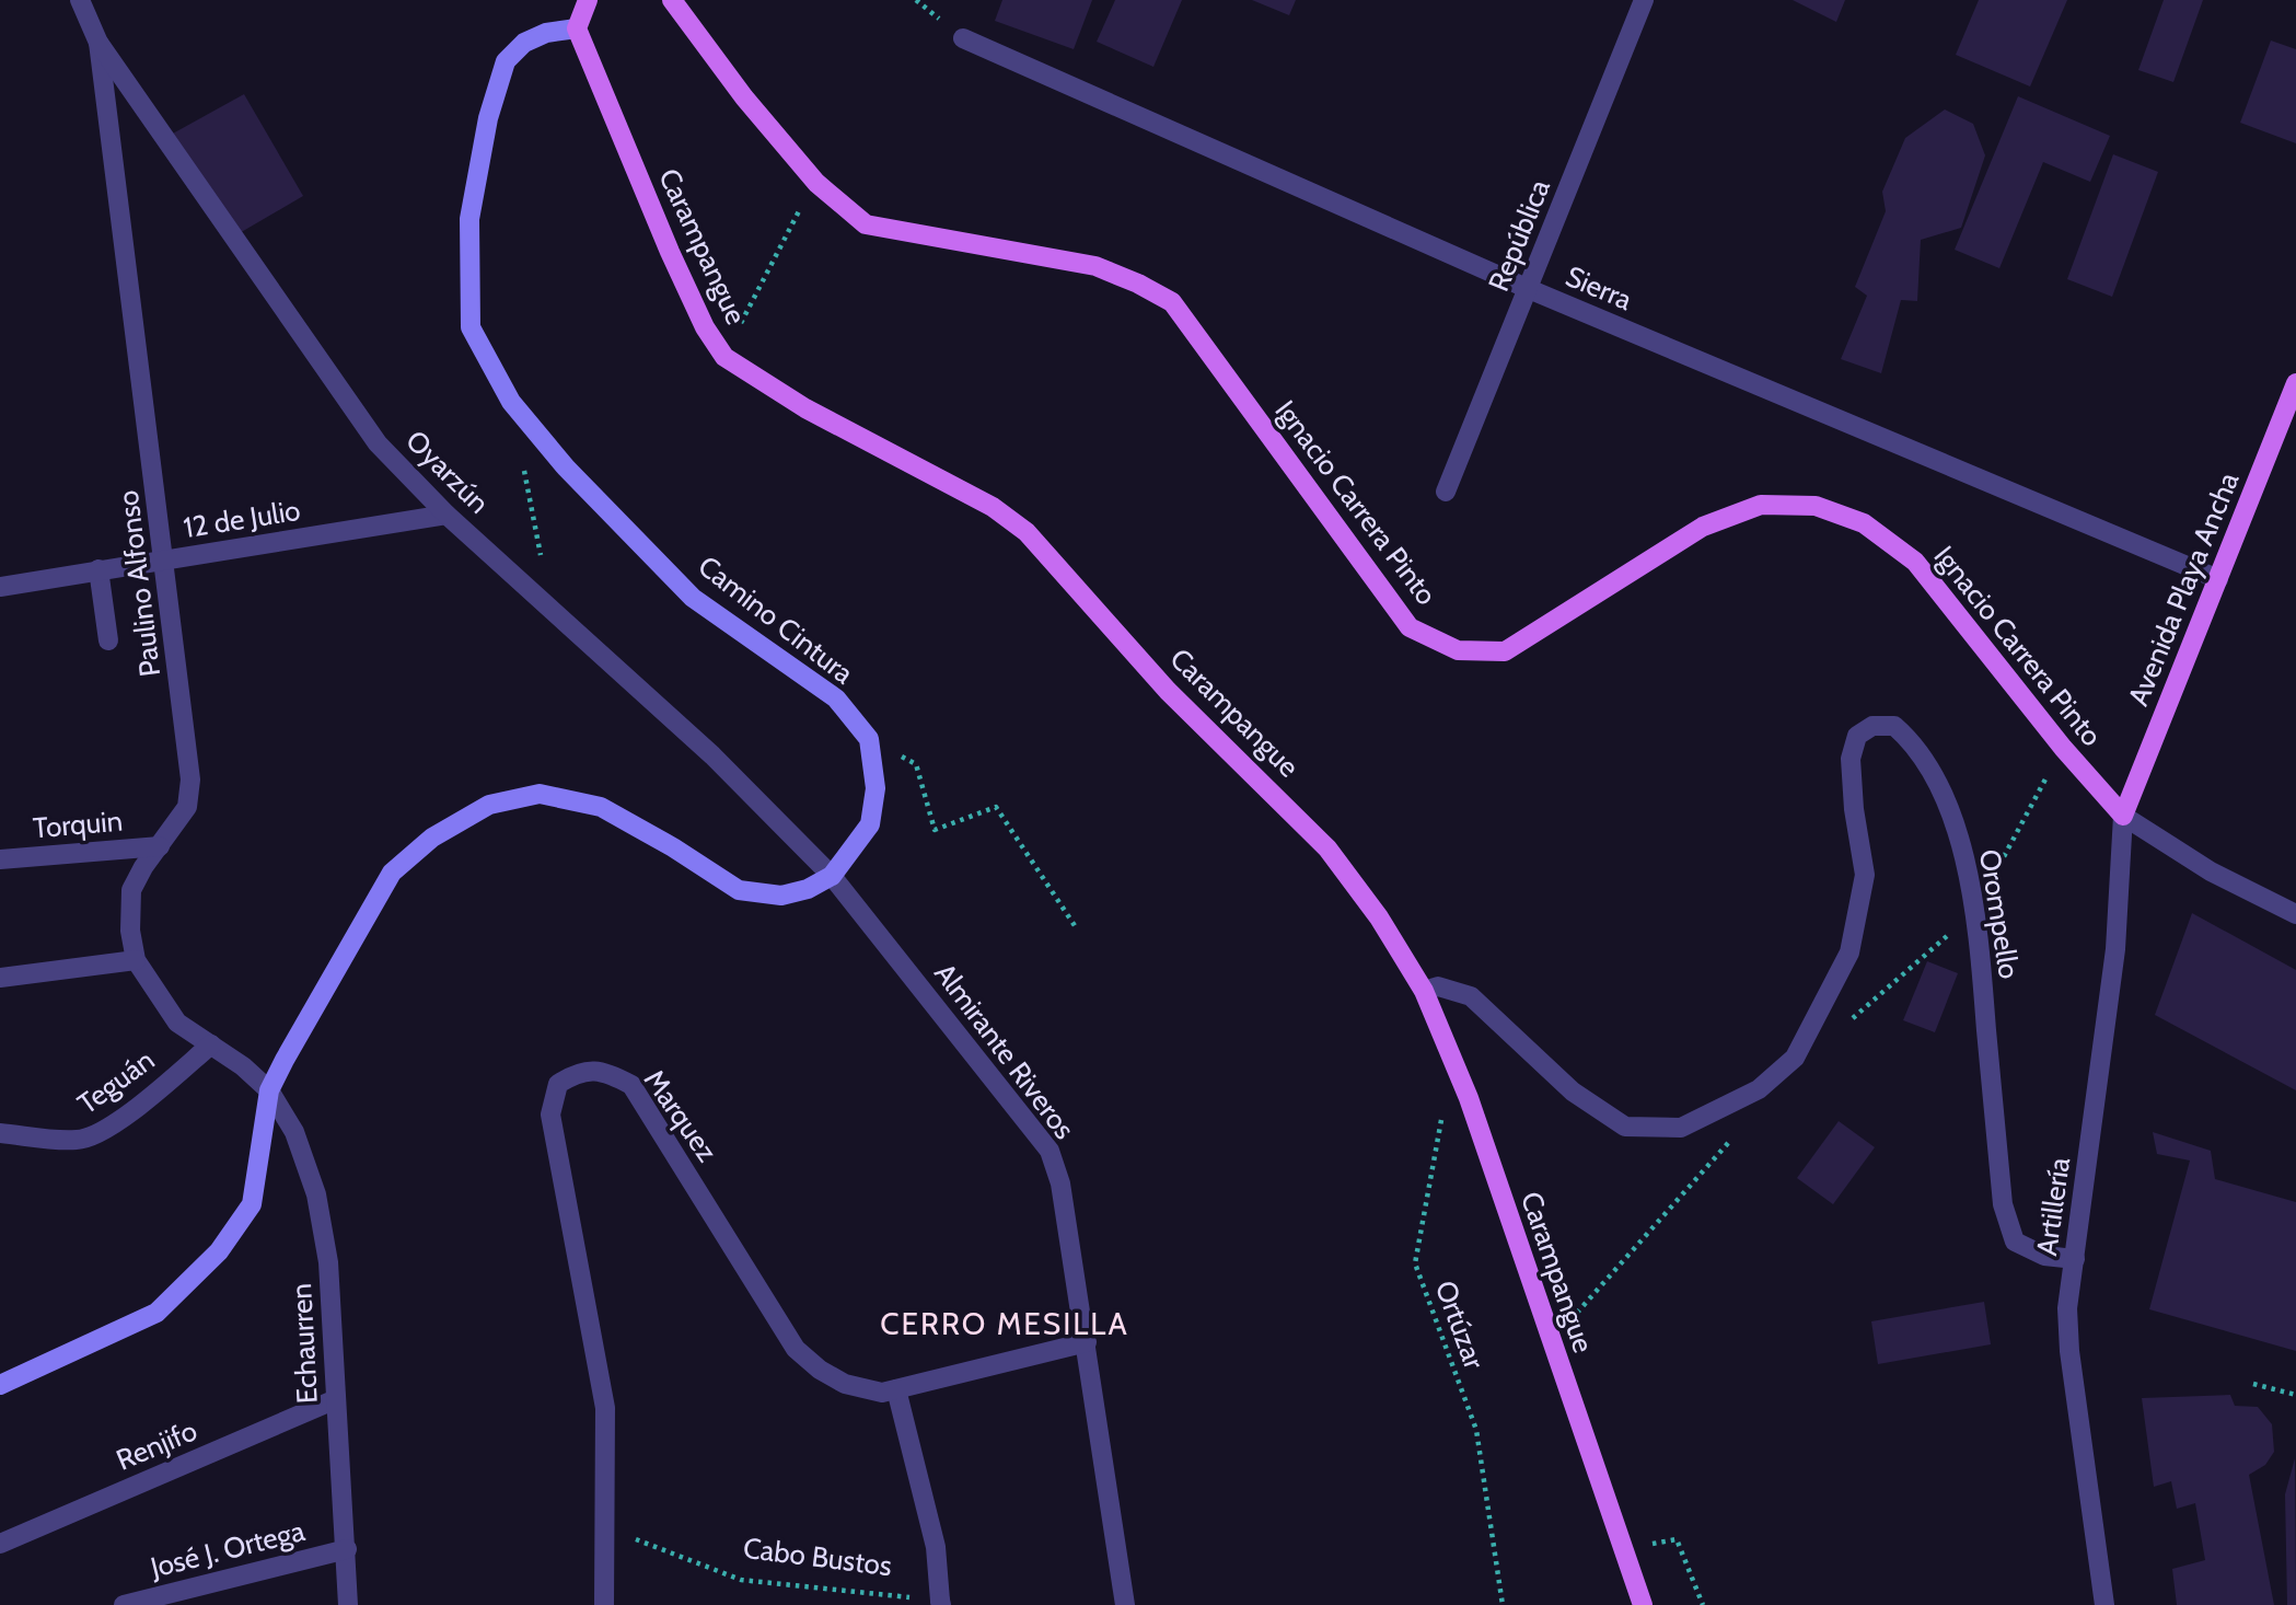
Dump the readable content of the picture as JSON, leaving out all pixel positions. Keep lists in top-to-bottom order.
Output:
{
  "streets": {
    "main road": [
      "Carampangue",
      "Ignacio Carrera Pinto",
      "Avenida Playa Ancha",
      "Camino Cintura"
    ],
    "street": [
      "República",
      "Sierra",
      "Oyarzún",
      "12 de Julio",
      "Paulino Alfonso",
      "Torquin",
      "Orompello",
      "Almirante Riveros",
      "Teguán",
      "Marquez",
      "Artillería",
      "Echaurren",
      "Renjifo",
      "José J. Ortega",
      "Cabo Bustos"
    ],
    "path": ["Ortúzar"]
  },
  "crossings": [
    ["República", "Sierra"],
    ["Carampangue", "Camino Cintura"],
    ["Carampangue", "Orompello"],
    ["Sierra", "Avenida Playa Ancha"],
    ["Oyarzún", "12 de Julio"],
    ["Oyarzún", "Paulino Alfonso"],
    ["Oyarzún", "Almirante Riveros"],
    ["Ignacio Carrera Pinto", "Avenida Playa Ancha"],
    ["Ignacio Carrera Pinto", "Artillería"],
    ["12 de Julio", "Paulino Alfonso"],
    ["Paulino Alfonso", "Torquin"],
    ["Paulino Alfonso", "Teguán"],
    ["Paulino Alfonso", "Echaurren"],
    ["Avenida Playa Ancha", "Artillería"],
    ["Orompello", "Artillería"],
    ["Almirante Riveros", "Marquez"],
    ["Marquez", "Cabo Bustos"],
    ["Echaurren", "Renjifo"],
    ["Echaurren", "José J. Ortega"]
  ],
  "districts": ["CERRO MESILLA"]
}
